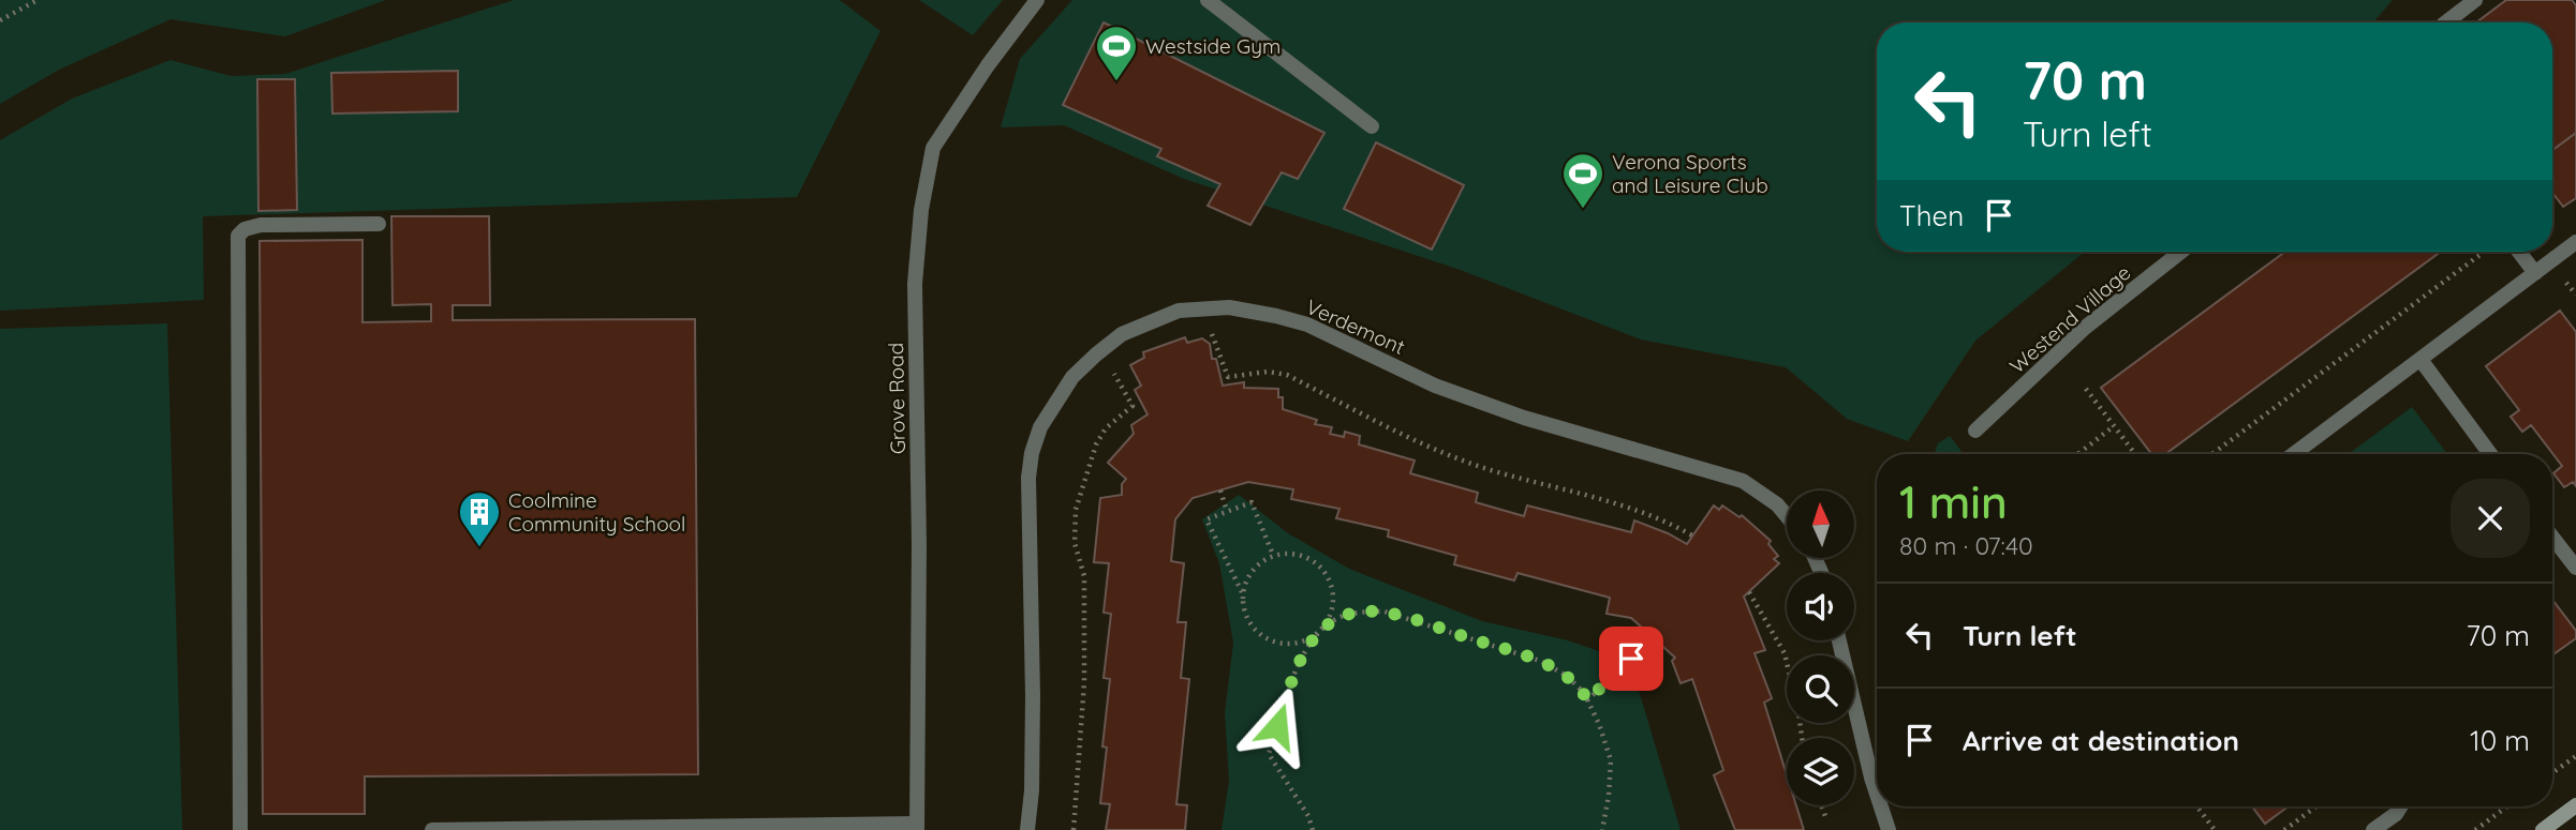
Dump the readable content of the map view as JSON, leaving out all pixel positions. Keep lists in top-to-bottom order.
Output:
{
  "streets": {
    "street": ["Westend Village", "Verdemont", "Grove Road"]
  },
  "places": {
    "sports": ["Westside Gym", "Verona Sports and Leisure Club"],
    "building": ["Coolmine Community School"]
  },
  "north": "top",
  "page": {
    "turn": ["70 m", "Turn left"],
    "then": "Then",
    "heading": ["1 min", "80 m · 07:40"],
    "list": [
      {
        "name": "Turn left",
        "value": "70 m"
      },
      {
        "name": "Arrive at destination",
        "value": "10 m"
      }
    ]
  }
}
